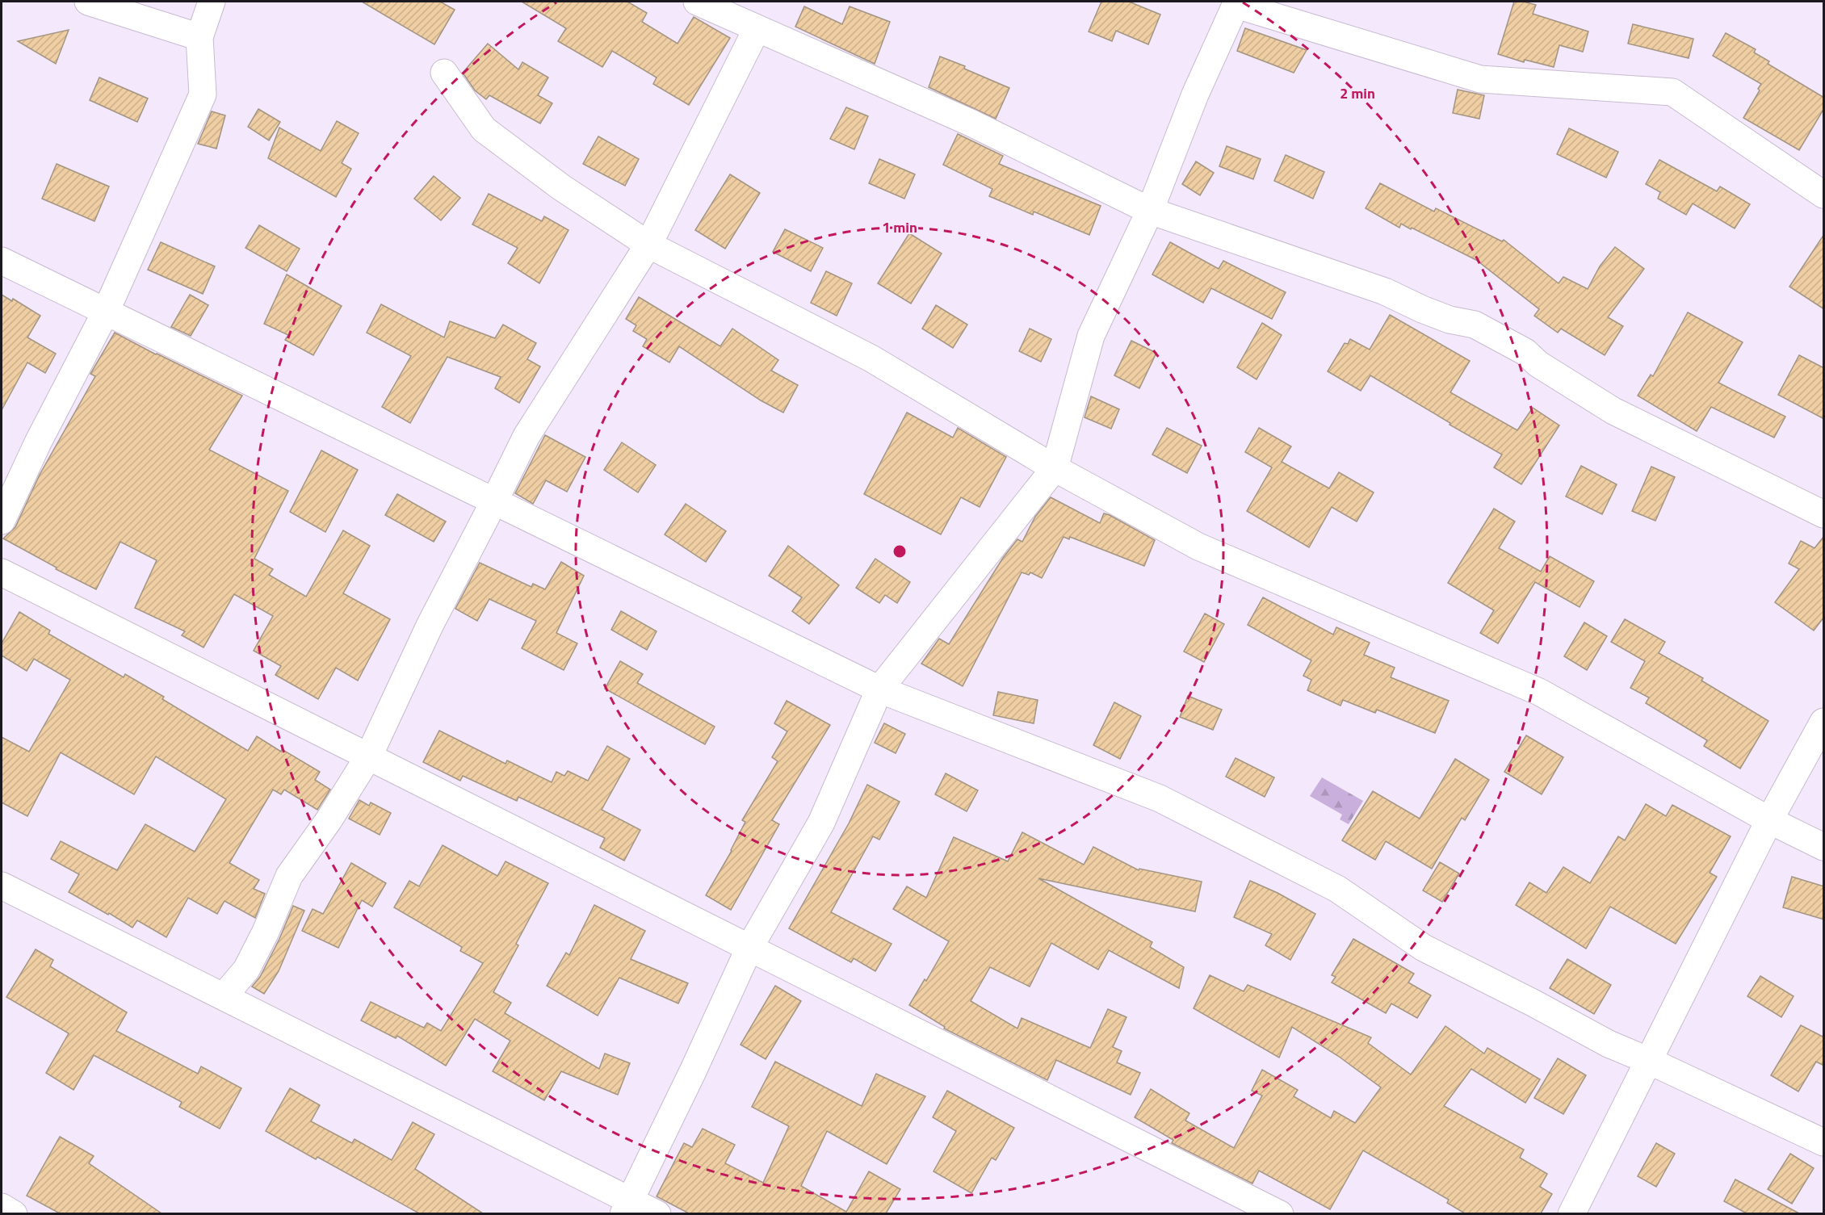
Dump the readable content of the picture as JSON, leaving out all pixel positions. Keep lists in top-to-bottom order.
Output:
{
  "rings": ["2 min", "1 min"]
}
